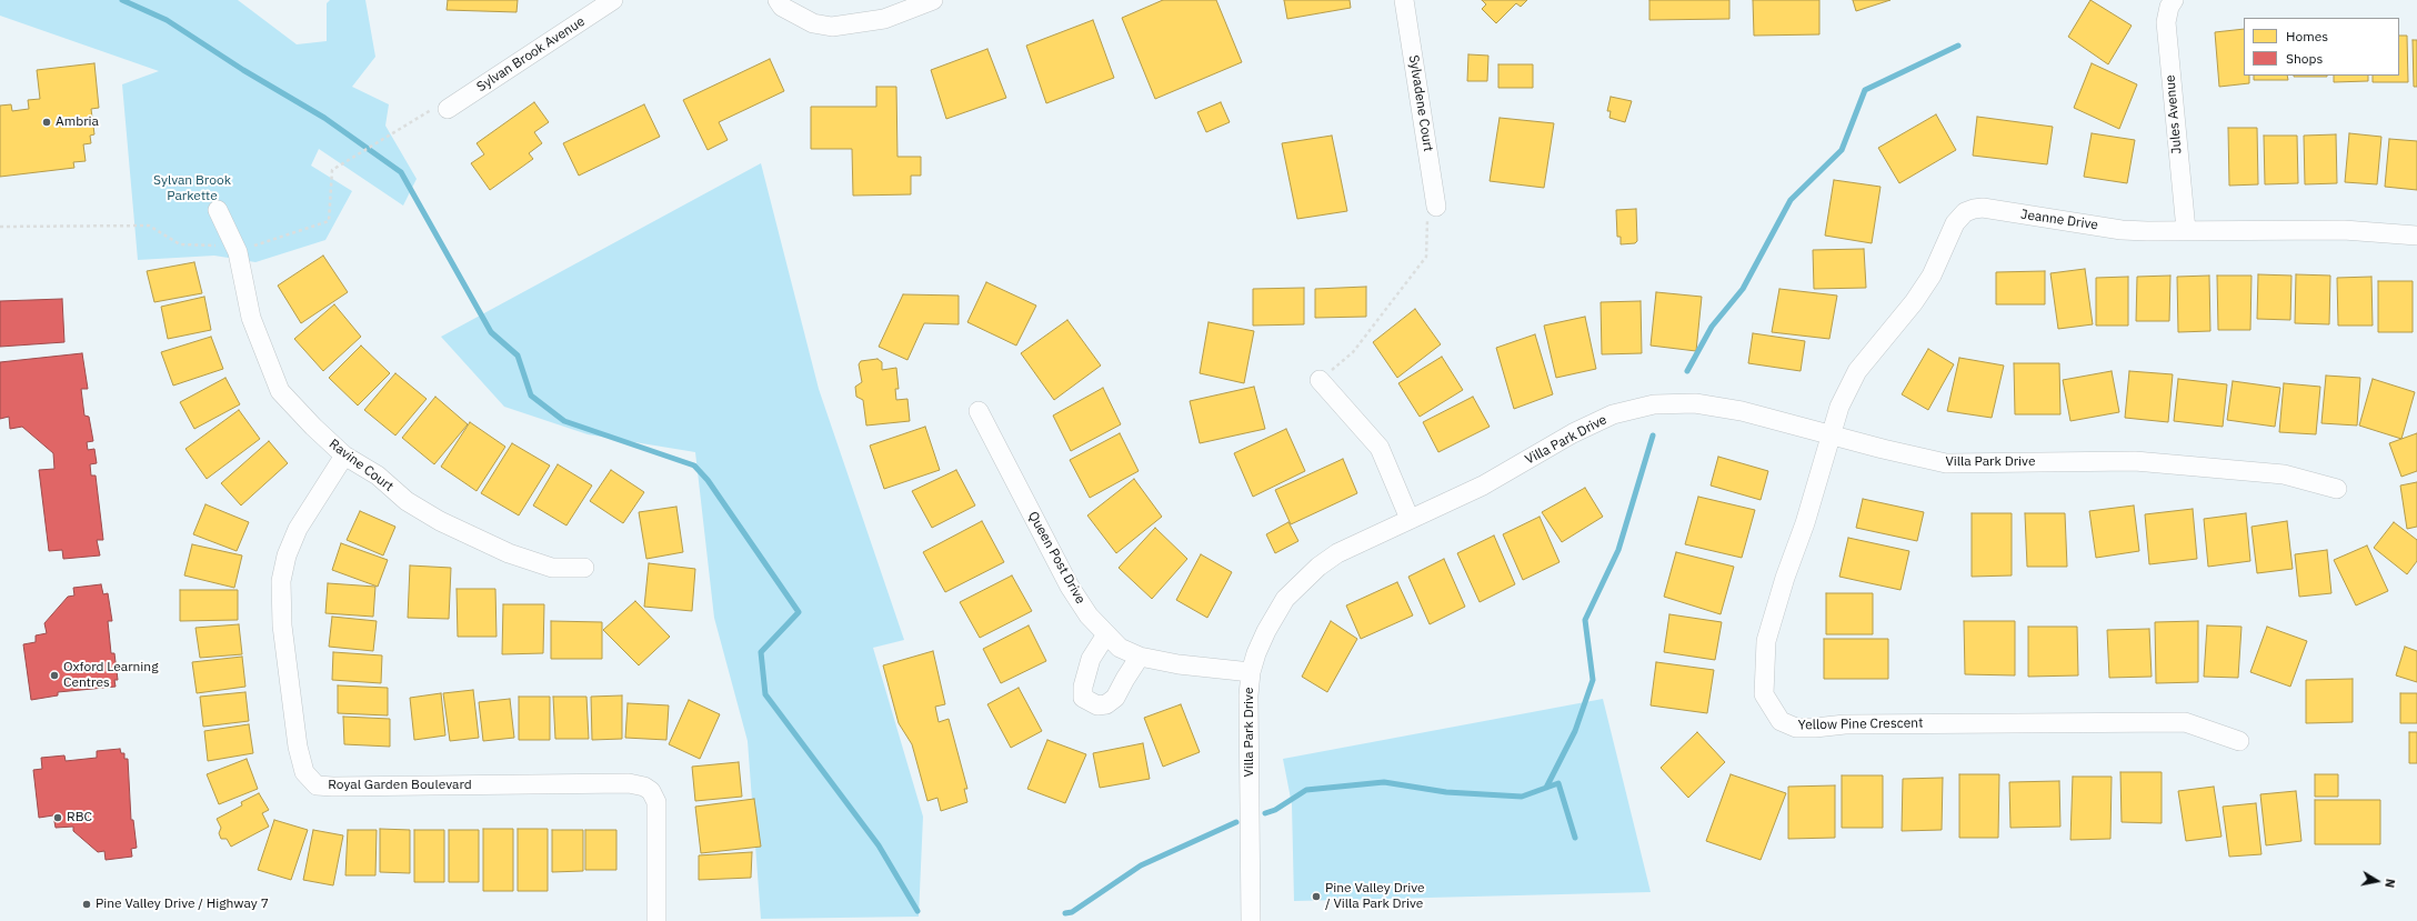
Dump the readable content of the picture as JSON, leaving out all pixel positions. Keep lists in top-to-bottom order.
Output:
{
  "streets": {
    "street": [
      "Sylvan Brook Avenue",
      "Sylvadene Court",
      "Jules Avenue",
      "Jeanne Drive",
      "Villa Park Drive",
      "Ravine Court",
      "Queen Post Drive",
      "Yellow Pine Crescent",
      "Royal Garden Boulevard"
    ]
  },
  "crossings": [
    ["Jules Avenue", "Jeanne Drive"],
    ["Jeanne Drive", "Villa Park Drive"],
    ["Jeanne Drive", "Yellow Pine Crescent"],
    ["Villa Park Drive", "Queen Post Drive"],
    ["Villa Park Drive", "Yellow Pine Crescent"],
    ["Ravine Court", "Royal Garden Boulevard"]
  ],
  "parks": ["Sylvan Brook Parkette"],
  "places": [
    "Ambria",
    "Oxford Learning Centres",
    "RBC",
    "Pine Valley Drive / Villa Park Drive",
    "Pine Valley Drive / Highway 7"
  ],
  "legend": ["Homes", "Shops"],
  "north": "right"
}
